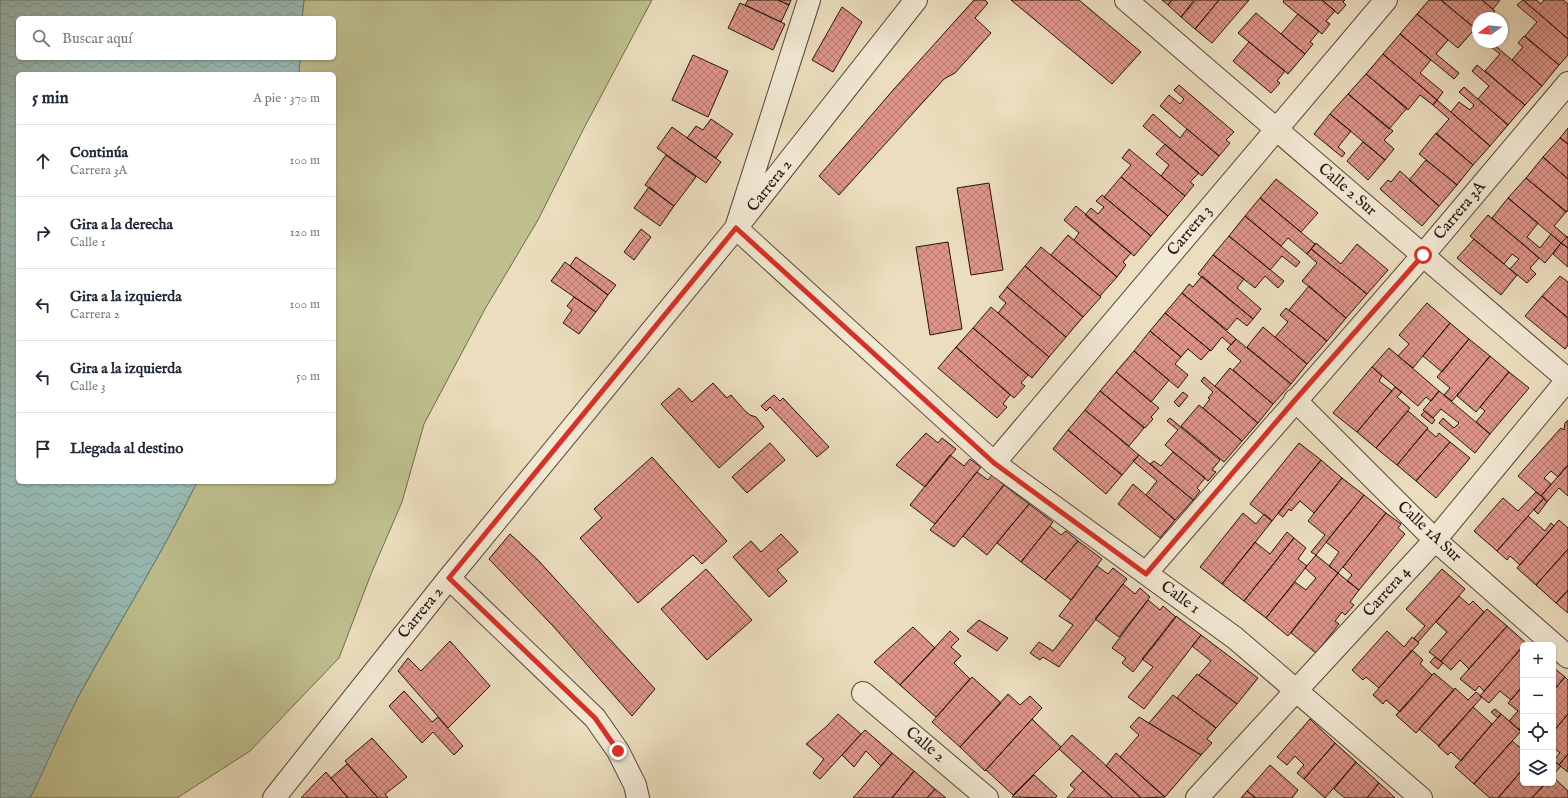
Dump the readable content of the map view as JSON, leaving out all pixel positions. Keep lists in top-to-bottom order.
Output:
{
  "streets": {
    "street": [
      "Carrera 2",
      "Calle 2 Sur",
      "Carrera 3A",
      "Carrera 3",
      "Calle 1A Sur",
      "Carrera 4",
      "Calle 1",
      "Calle 2"
    ]
  },
  "crossings": [
    ["Carrera 2", "Calle 1"],
    ["Calle 2 Sur", "Carrera 3A"],
    ["Calle 2 Sur", "Carrera 3"],
    ["Calle 2 Sur", "Carrera 4"],
    ["Carrera 3A", "Calle 1A Sur"],
    ["Carrera 3A", "Calle 1"],
    ["Carrera 3", "Calle 1"],
    ["Calle 1A Sur", "Carrera 4"],
    ["Carrera 4", "Calle 1"]
  ],
  "north": "left",
  "page": {
    "search": "Buscar aquí",
    "heading": ["5 min", "A pie · 370 m"],
    "list": [
      ["Continúa", "Carrera 3A", "100 m"],
      ["Gira a la derecha", "Calle 1", "120 m"],
      ["Gira a la izquierda", "Carrera 2", "100 m"],
      ["Gira a la izquierda", "Calle 3", "50 m"],
      "Llegada al destino"
    ],
    "map_buttons": ["+", "−"]
  }
}
